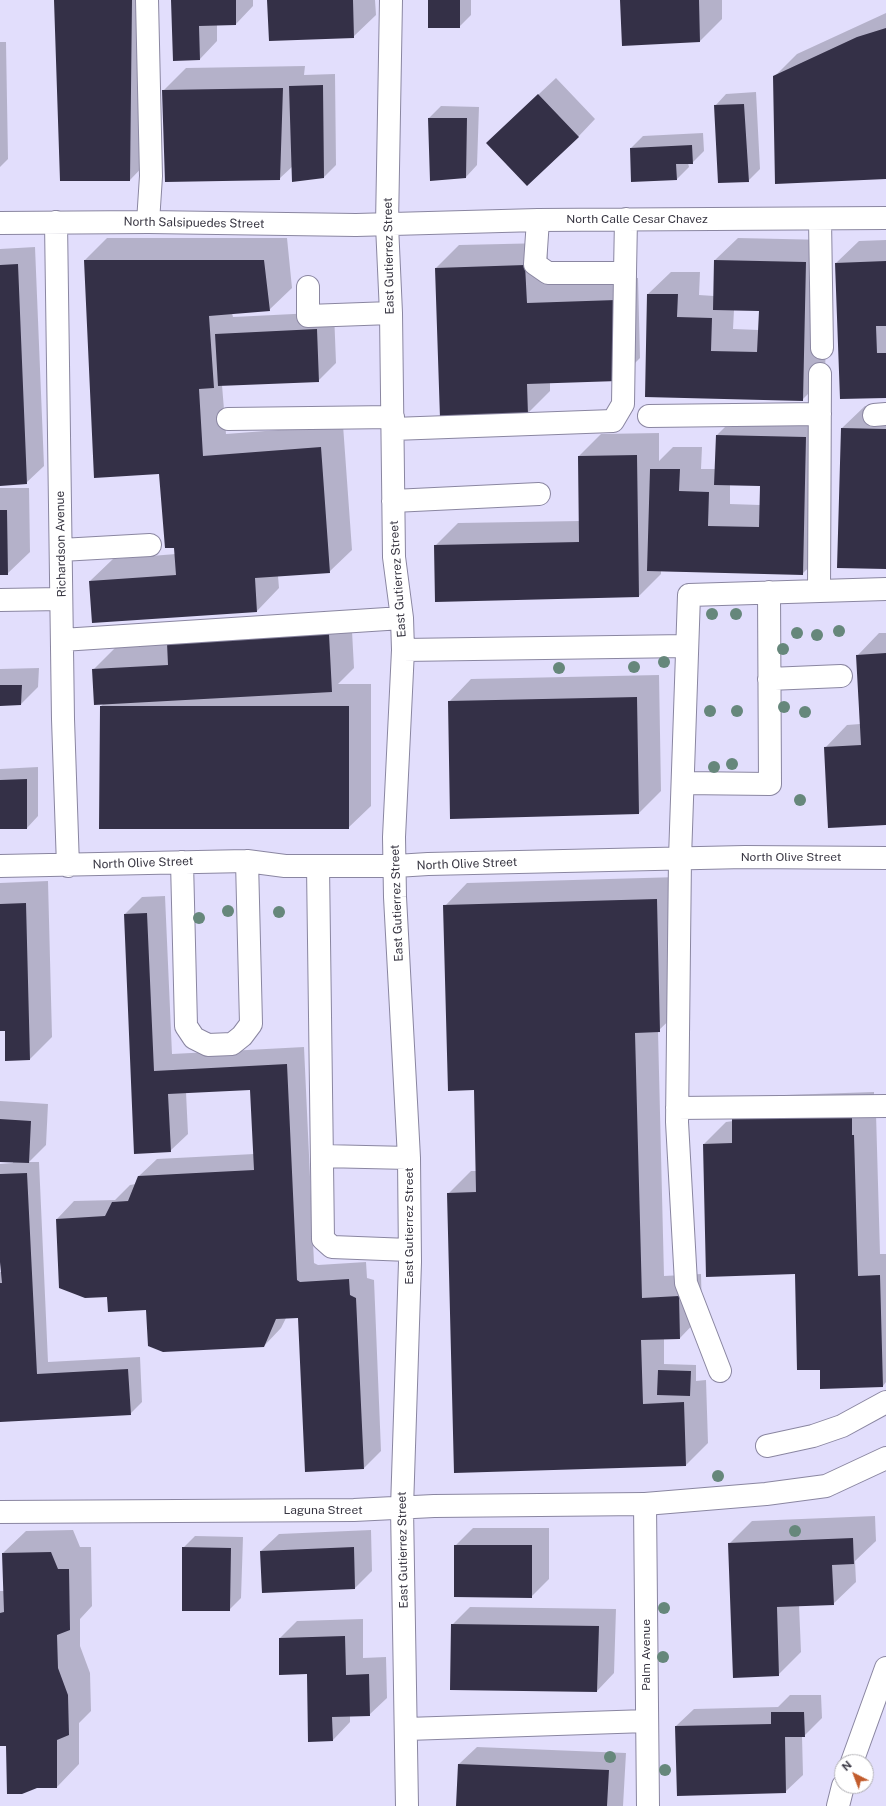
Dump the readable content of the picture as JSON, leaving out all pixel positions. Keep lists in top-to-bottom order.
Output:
{
  "streets": {
    "main road": [
      "North Calle Cesar Chavez",
      "North Salsipuedes Street",
      "East Gutierrez Street",
      "Richardson Avenue",
      "North Olive Street",
      "Laguna Street",
      "Palm Avenue"
    ]
  },
  "crossings": [
    ["North Calle Cesar Chavez", "North Salsipuedes Street"],
    ["North Calle Cesar Chavez", "East Gutierrez Street"],
    ["North Salsipuedes Street", "East Gutierrez Street"],
    ["North Salsipuedes Street", "Richardson Avenue"],
    ["East Gutierrez Street", "North Olive Street"],
    ["East Gutierrez Street", "Laguna Street"],
    ["Richardson Avenue", "North Olive Street"],
    ["Laguna Street", "Palm Avenue"]
  ],
  "north": "top left"
}
